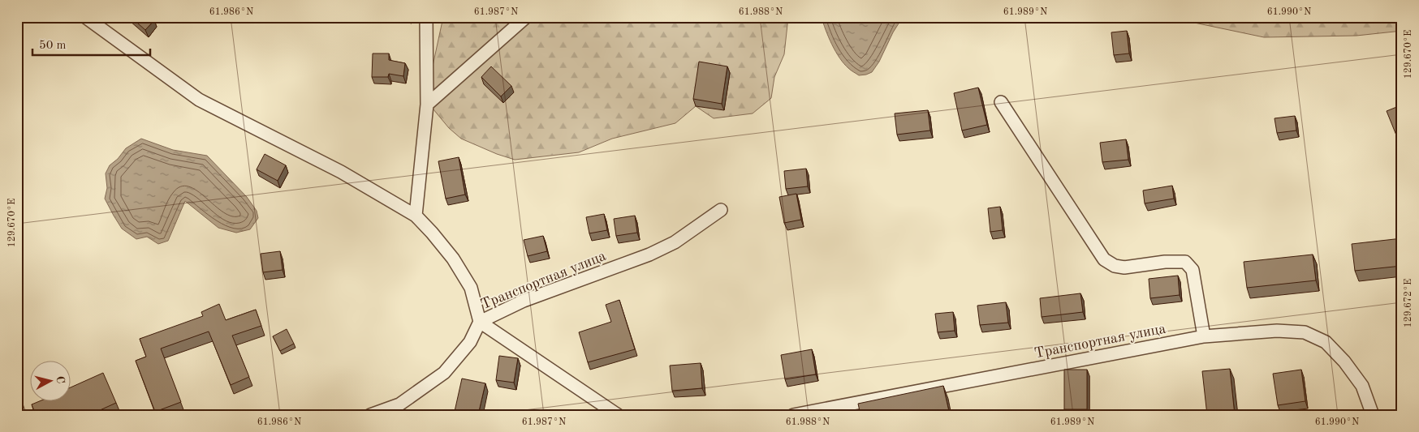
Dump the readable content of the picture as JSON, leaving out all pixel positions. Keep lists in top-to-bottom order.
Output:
{
  "streets": {
    "street": ["Транспортная улица"]
  },
  "scale_bar": "50 m",
  "north": "right",
  "coordinates": [
    "61.986°N",
    "61.987°N",
    "61.988°N",
    "61.989°N",
    "61.990°N",
    "129.670°E",
    "129.672°E"
  ]
}
